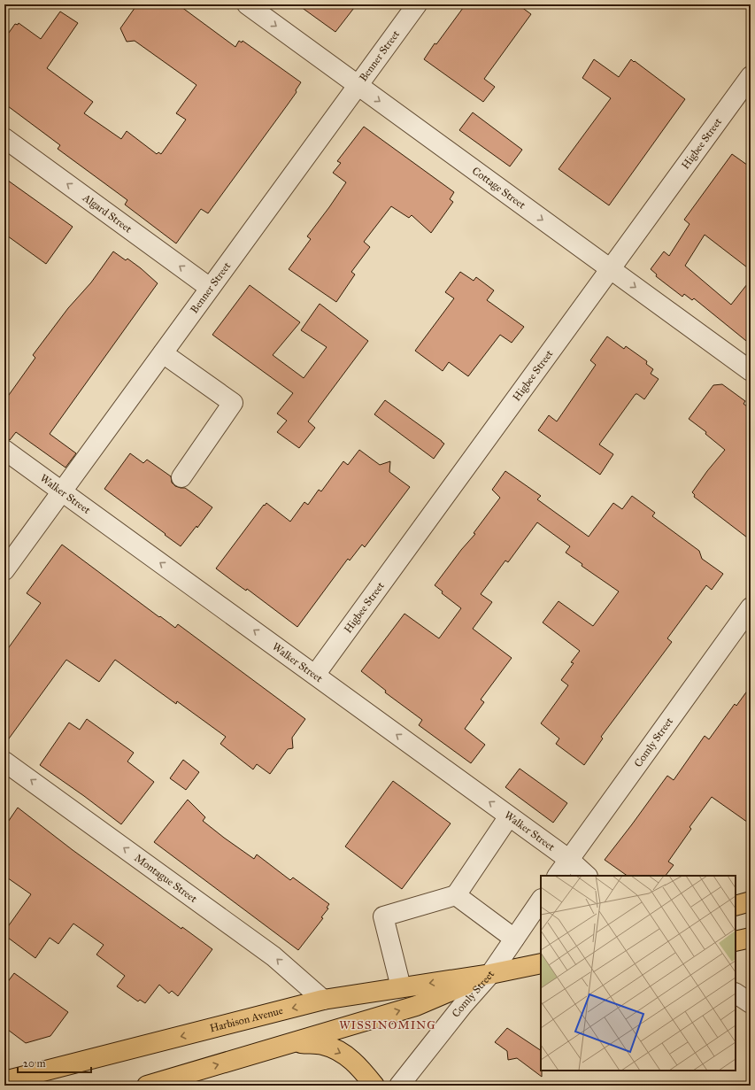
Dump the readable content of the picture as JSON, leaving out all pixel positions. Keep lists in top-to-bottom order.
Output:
{
  "streets": {
    "main road": ["Harbison Avenue"],
    "street": [
      "Benner Street",
      "Higbee Street",
      "Cottage Street",
      "Algard Street",
      "Walker Street",
      "Comly Street",
      "Montague Street"
    ]
  },
  "crossings": [
    ["Benner Street", "Cottage Street"],
    ["Benner Street", "Algard Street"],
    ["Benner Street", "Walker Street"],
    ["Higbee Street", "Cottage Street"],
    ["Higbee Street", "Walker Street"],
    ["Walker Street", "Comly Street"],
    ["Comly Street", "Harbison Avenue"],
    ["Montague Street", "Harbison Avenue"]
  ],
  "one_way": [
    "Cottage Street",
    "Algard Street",
    "Walker Street",
    "Montague Street"
  ],
  "districts": ["WISSINOMING"],
  "scale_bar": "20 m"
}
